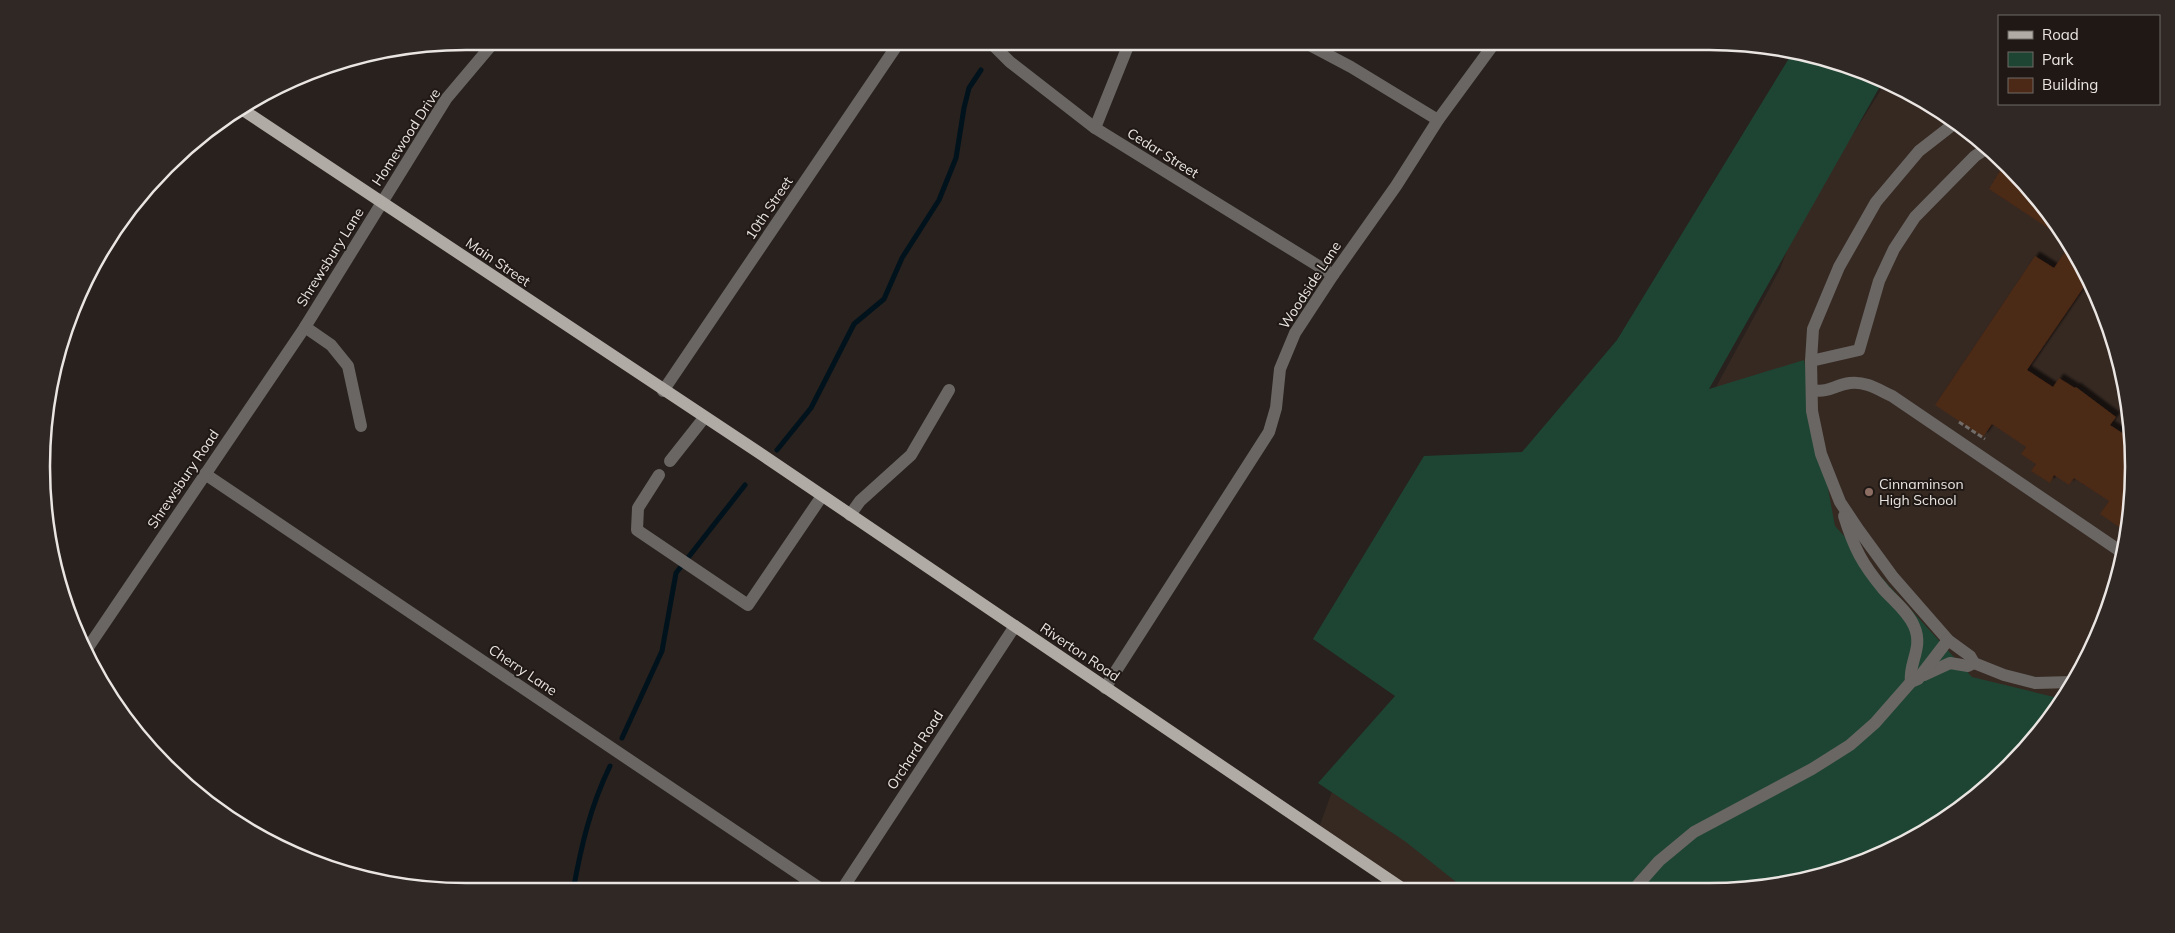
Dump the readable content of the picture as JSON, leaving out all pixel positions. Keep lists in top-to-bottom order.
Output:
{
  "streets": {
    "main road": ["Main Street", "Riverton Road"],
    "street": [
      "Homewood Drive",
      "Cedar Street",
      "10th Street",
      "Shrewsbury Lane",
      "Woodside Lane",
      "Shrewsbury Road",
      "Cherry Lane",
      "Orchard Road"
    ]
  },
  "crossings": [
    ["Homewood Drive", "Shrewsbury Lane"],
    ["Homewood Drive", "Main Street"],
    ["Cedar Street", "Woodside Lane"],
    ["10th Street", "Main Street"],
    ["Shrewsbury Lane", "Main Street"],
    ["Shrewsbury Lane", "Shrewsbury Road"],
    ["Main Street", "Riverton Road"],
    ["Woodside Lane", "Riverton Road"],
    ["Shrewsbury Road", "Cherry Lane"],
    ["Riverton Road", "Orchard Road"]
  ],
  "places": ["Cinnaminson High School"],
  "legend": ["Road", "Park", "Building"]
}
